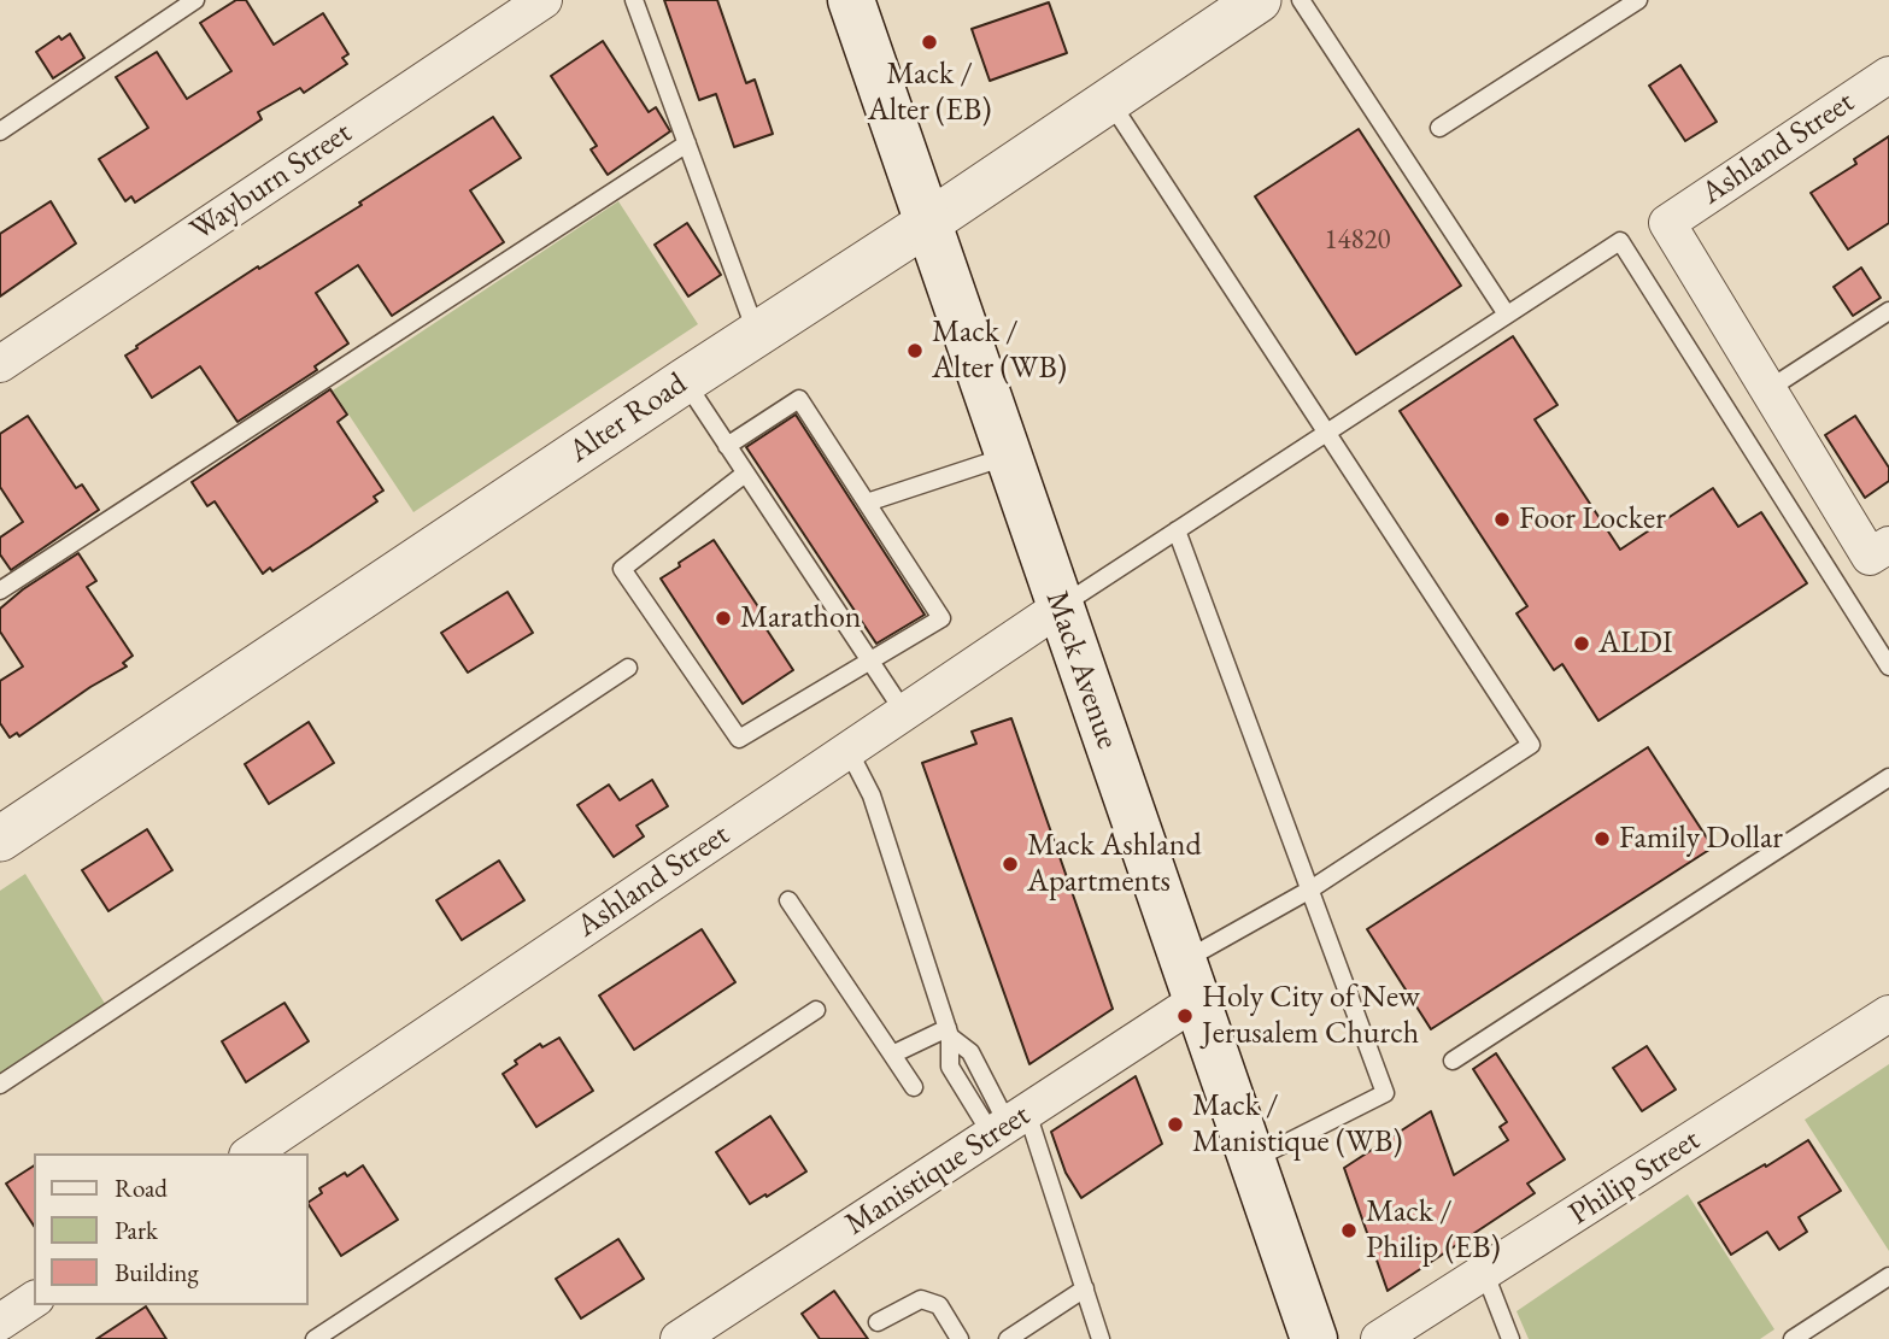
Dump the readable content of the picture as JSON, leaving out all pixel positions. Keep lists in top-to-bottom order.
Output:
{
  "streets": {
    "main road": ["Mack Avenue"],
    "street": [
      "Ashland Street",
      "Wayburn Street",
      "Alter Road",
      "Manistique Street",
      "Philip Street"
    ]
  },
  "crossings": [
    ["Ashland Street", "Mack Avenue"],
    ["Alter Road", "Mack Avenue"],
    ["Mack Avenue", "Manistique Street"]
  ],
  "places": [
    "Mack / Alter (EB)",
    "Mack / Alter (WB)",
    "Foor Locker",
    "Marathon",
    "ALDI",
    "Family Dollar",
    "Mack Ashland Apartments",
    "Holy City of New Jerusalem Church",
    "Mack / Manistique (WB)",
    "Mack / Philip (EB)"
  ],
  "house_numbers": ["14820"],
  "legend": ["Road", "Park", "Building"]
}
